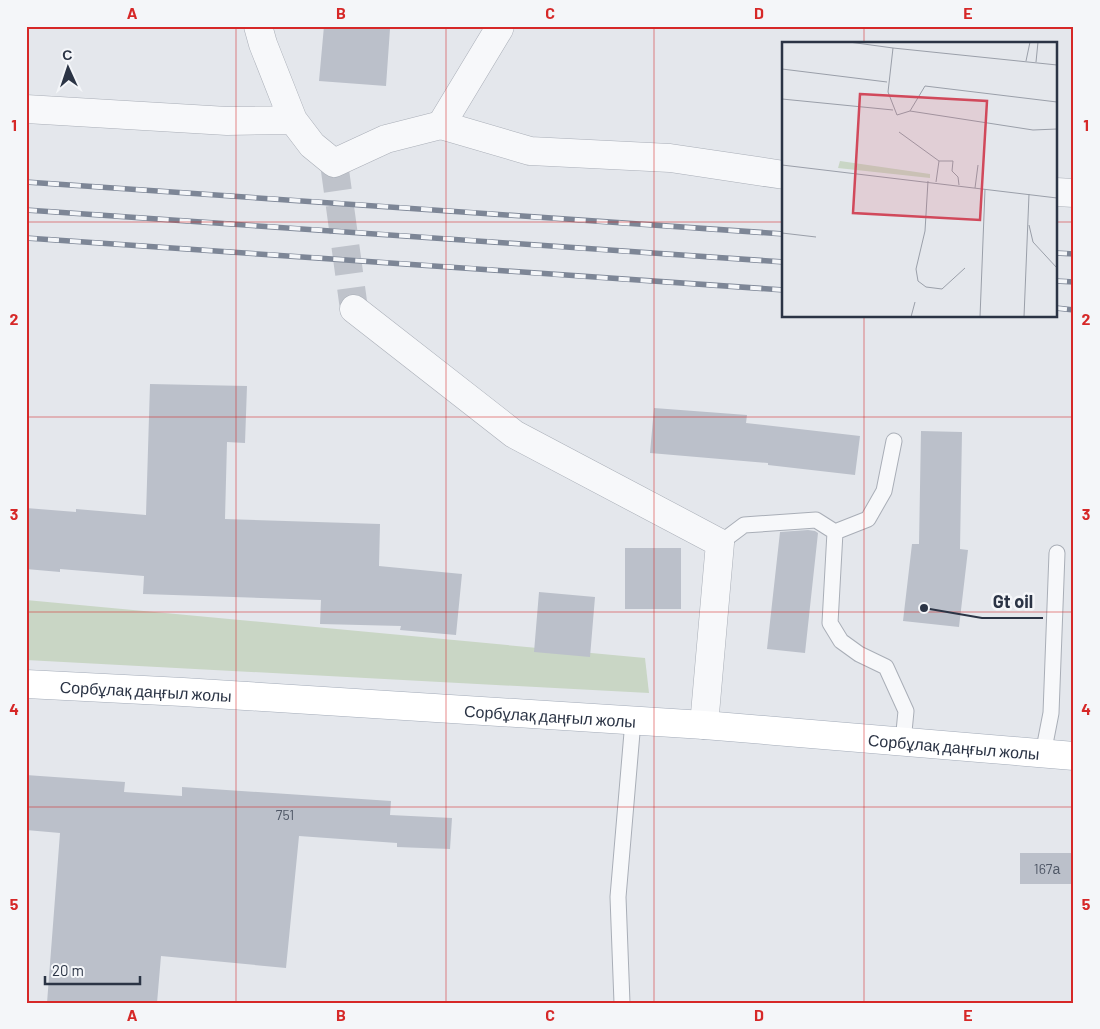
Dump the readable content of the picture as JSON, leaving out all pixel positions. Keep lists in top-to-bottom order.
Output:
{
  "streets": {
    "main road": ["Сорбұлақ даңғыл жолы"]
  },
  "places": ["Gt oil"],
  "house_numbers": ["751", "167а"],
  "scale_bar": "20 m",
  "north": "top",
  "grid": {
    "columns": [
      "A",
      "B",
      "C",
      "D",
      "E"
    ],
    "rows": [
      "1",
      "2",
      "3",
      "4",
      "5"
    ]
  }
}
